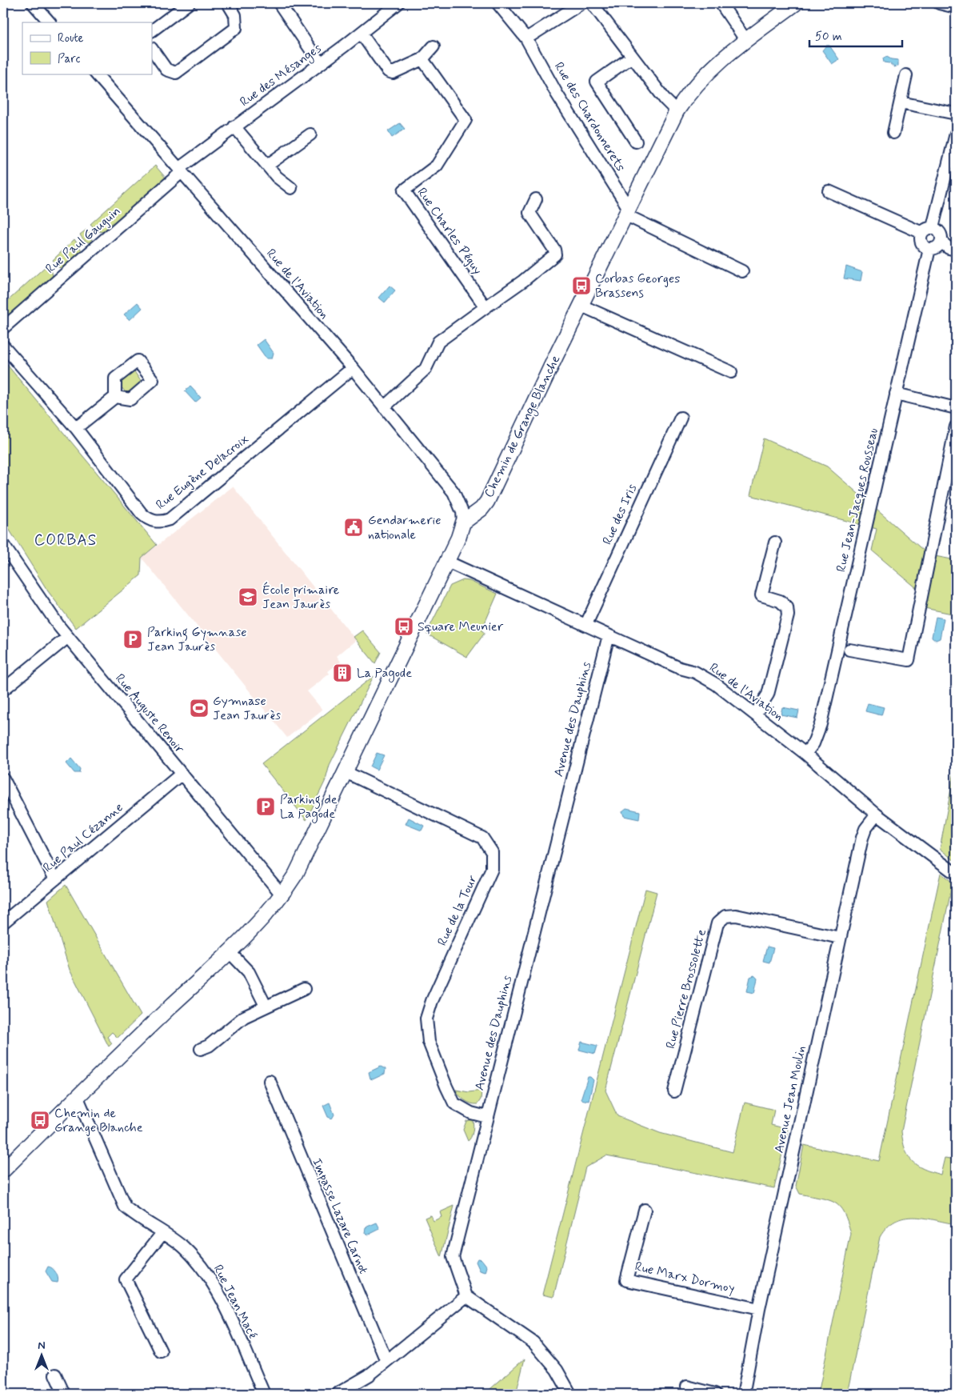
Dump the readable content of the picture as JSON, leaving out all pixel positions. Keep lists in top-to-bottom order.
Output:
{
  "streets": {
    "street": [
      "Rue des Mésanges",
      "Rue des Chardonnerets",
      "Rue Charles Péguy",
      "Rue Paul Gauguin",
      "Rue de l'Aviation",
      "Chemin de Grange Blanche",
      "Rue Eugène Delacroix",
      "Rue Jean-Jacques Rousseau",
      "Rue des Iris",
      "Rue Auguste Renoir",
      "Avenue des Dauphins",
      "Rue Paul Cézanne",
      "Rue de la Tour",
      "Rue Pierre Brossolette",
      "Avenue Jean Moulin",
      "Impasse Lazare Carnot",
      "Rue Marx Dormoy",
      "Rue Jean Macé"
    ]
  },
  "crossings": [
    ["Rue des Mésanges", "Rue Paul Gauguin"],
    ["Rue des Mésanges", "Rue de l'Aviation"],
    ["Rue des Chardonnerets", "Chemin de Grange Blanche"],
    ["Rue Paul Gauguin", "Rue de l'Aviation"],
    ["Rue de l'Aviation", "Chemin de Grange Blanche"],
    ["Rue de l'Aviation", "Rue Eugène Delacroix"],
    ["Rue de l'Aviation", "Rue Jean-Jacques Rousseau"],
    ["Rue de l'Aviation", "Rue des Iris"],
    ["Rue de l'Aviation", "Avenue des Dauphins"],
    ["Rue de l'Aviation", "Avenue Jean Moulin"],
    ["Rue Auguste Renoir", "Rue Paul Cézanne"],
    ["Avenue des Dauphins", "Rue de la Tour"],
    ["Rue Pierre Brossolette", "Avenue Jean Moulin"],
    ["Avenue Jean Moulin", "Rue Marx Dormoy"]
  ],
  "districts": ["CORBAS"],
  "places": {
    "bus stop": ["Corbas Georges Brassens", "Square Meunier", "Chemin de Grange Blanche"],
    "public building": ["Gendarmerie nationale"],
    "school or university": ["École primaire Jean Jaurès"],
    "parking": ["Parking Gymnase Jean Jaurès", "Parking de La Pagode"],
    "building": ["La Pagode"],
    "sports": ["Gymnase Jean Jaurès"]
  },
  "legend": ["Route", "Parc"],
  "scale_bar": "50 m",
  "north": "top"
}
